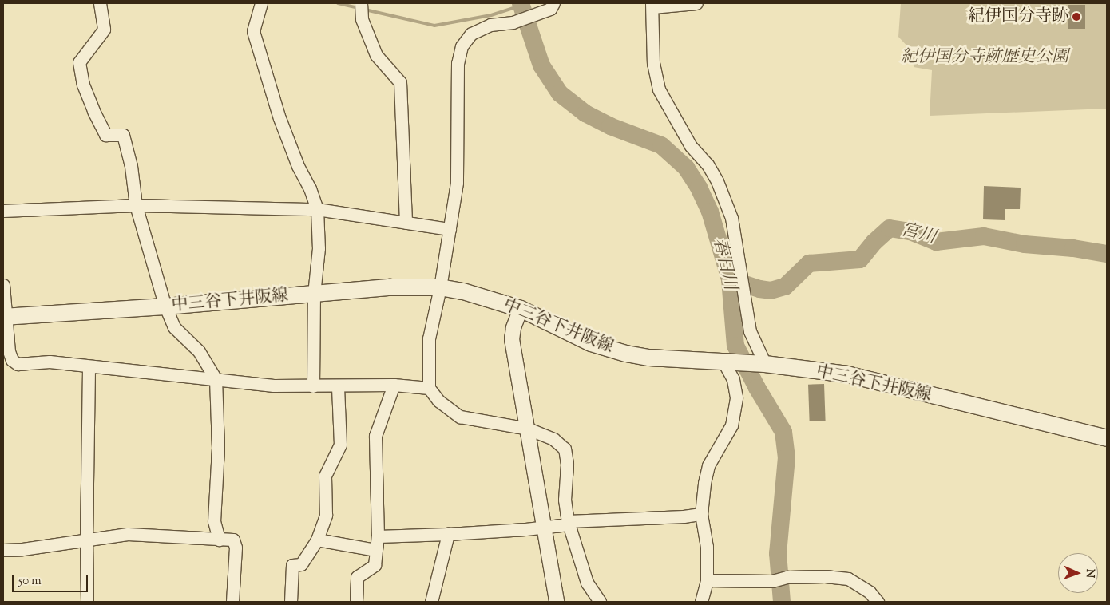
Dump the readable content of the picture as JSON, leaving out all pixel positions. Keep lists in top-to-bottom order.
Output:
{
  "streets": {
    "main road": ["中三谷下井阪線"]
  },
  "water": ["宮川", "春日川"],
  "parks": ["紀伊国分寺跡歴史公園"],
  "places": ["紀伊国分寺跡"],
  "scale_bar": "50 m",
  "north": "right"
}
